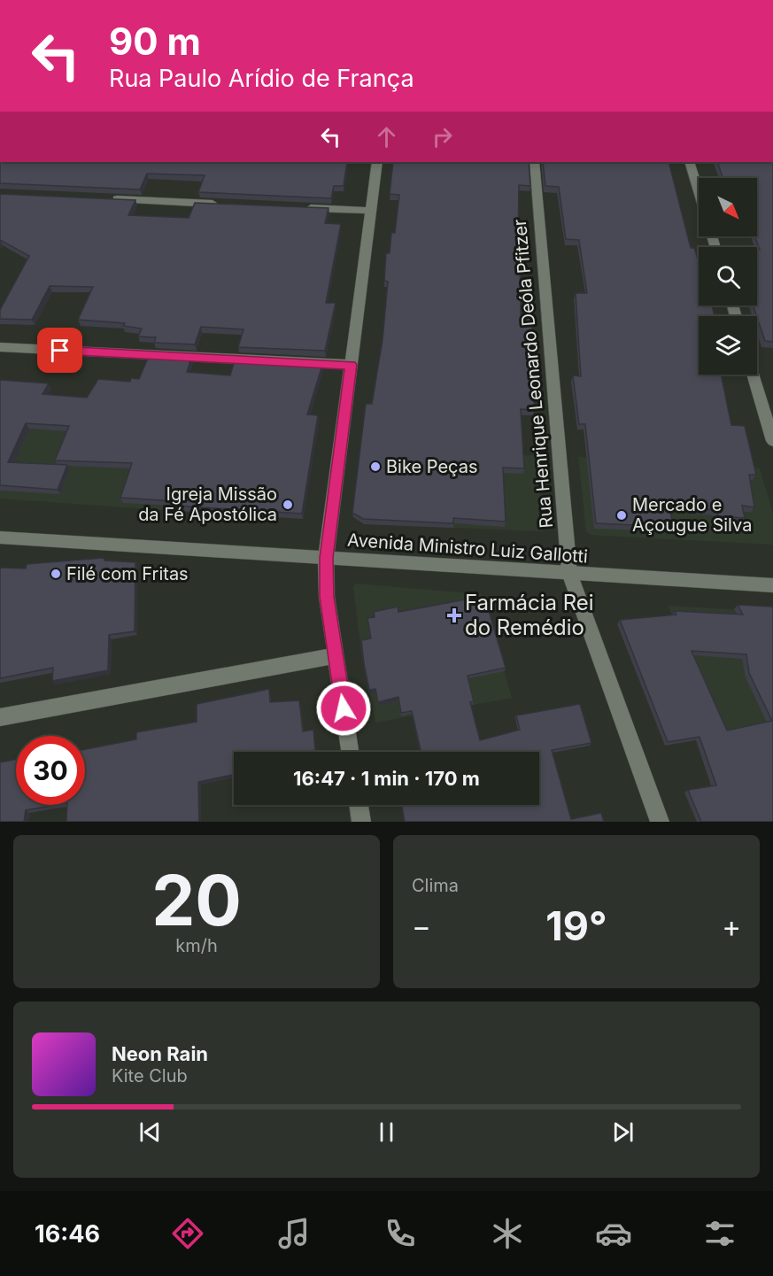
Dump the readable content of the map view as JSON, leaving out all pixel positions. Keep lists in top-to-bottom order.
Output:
{
  "streets": {
    "street": ["Rua Henrique Leonardo Deóla Pfitzer", "Avenida Ministro Luiz Gallotti"]
  },
  "crossings": [
    ["Rua Henrique Leonardo Deóla Pfitzer", "Avenida Ministro Luiz Gallotti"]
  ],
  "places": {
    "other": [
      "Bike Peças",
      "Igreja Missão da Fé Apostólica",
      "Mercado e Açougue Silva",
      "Filé com Fritas"
    ],
    "health": ["Farmácia Rei do Remédio"]
  },
  "north": "bottom right",
  "page": {
    "turn": ["90 m", "Rua Paulo Arídio de França"],
    "limit": "30",
    "trip": "16:47 · 1 min · 170 m",
    "tile": [
      ["20", "km/h"],
      "Clima"
    ],
    "heat": ["−", "19°", "+"],
    "song": ["Neon Rain", "Kite Club"],
    "tabs": "16:46"
  }
}
